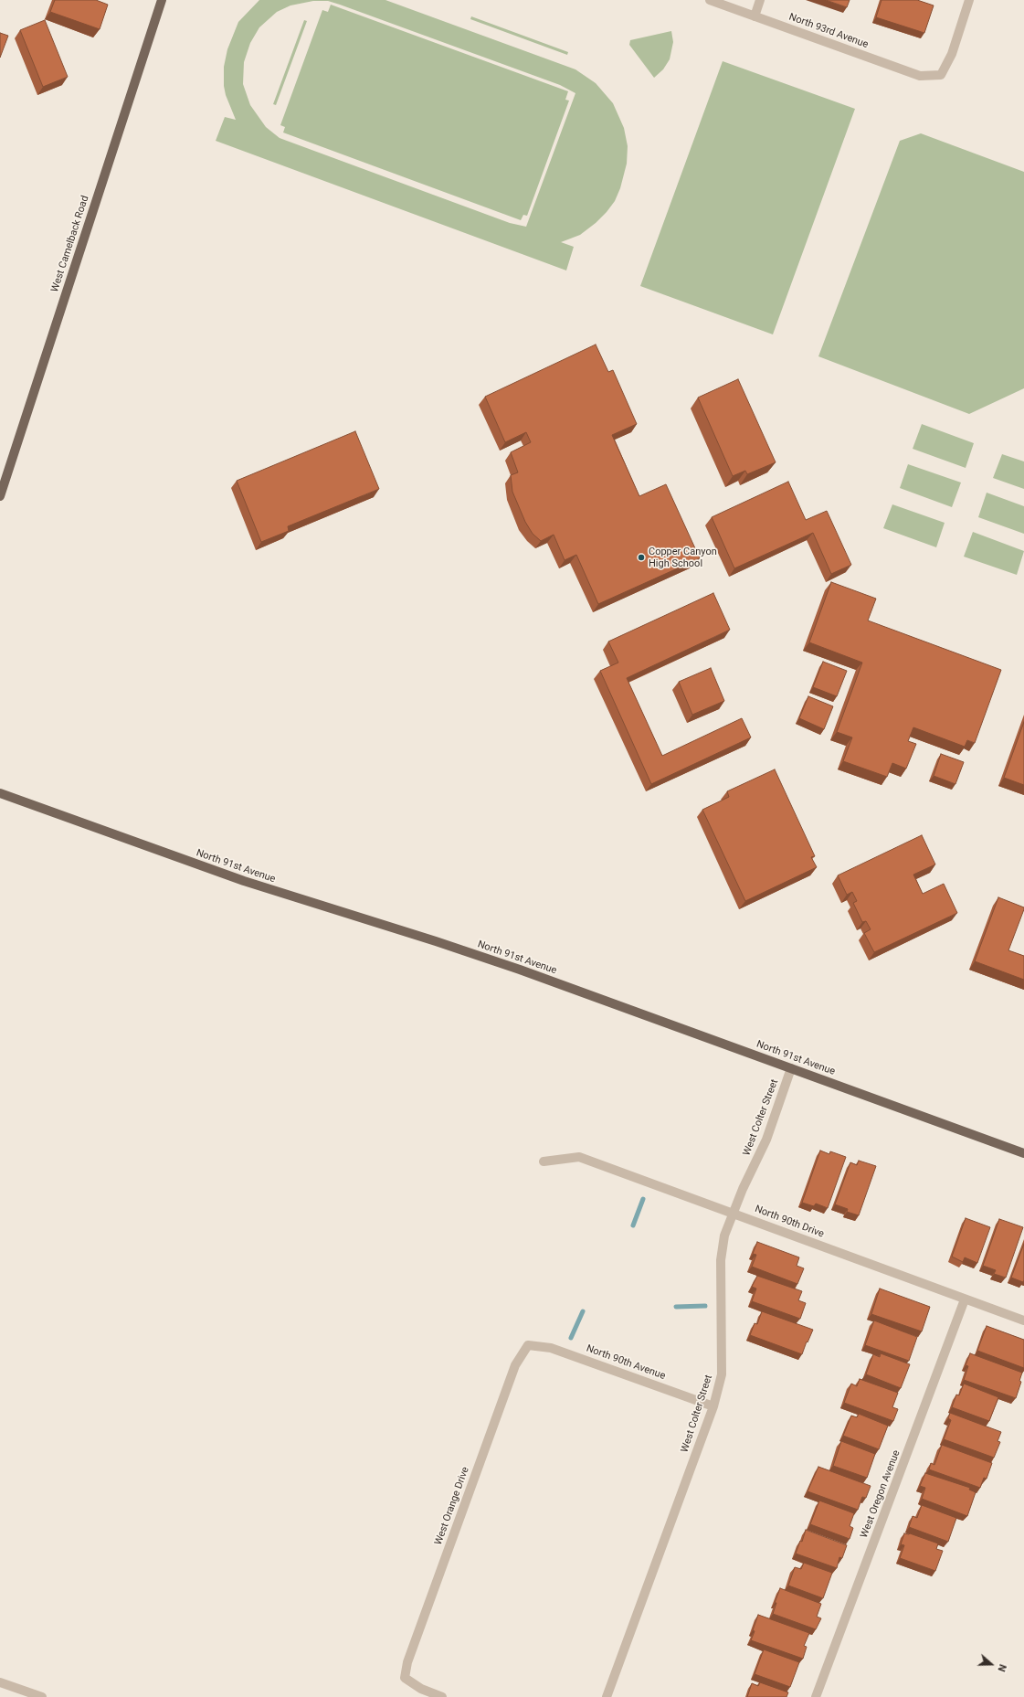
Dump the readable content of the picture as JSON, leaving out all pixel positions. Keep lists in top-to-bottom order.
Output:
{
  "streets": {
    "main road": ["West Camelback Road", "North 91st Avenue"],
    "street": [
      "North 93rd Avenue",
      "West Colter Street",
      "North 90th Drive",
      "North 90th Avenue",
      "West Oregon Avenue",
      "West Orange Drive"
    ]
  },
  "crossings": [
    ["North 91st Avenue", "West Colter Street"],
    ["West Colter Street", "North 90th Drive"],
    ["West Colter Street", "North 90th Avenue"],
    ["North 90th Drive", "West Oregon Avenue"],
    ["North 90th Avenue", "West Orange Drive"]
  ],
  "places": ["Copper Canyon High School"],
  "north": "right"
}
